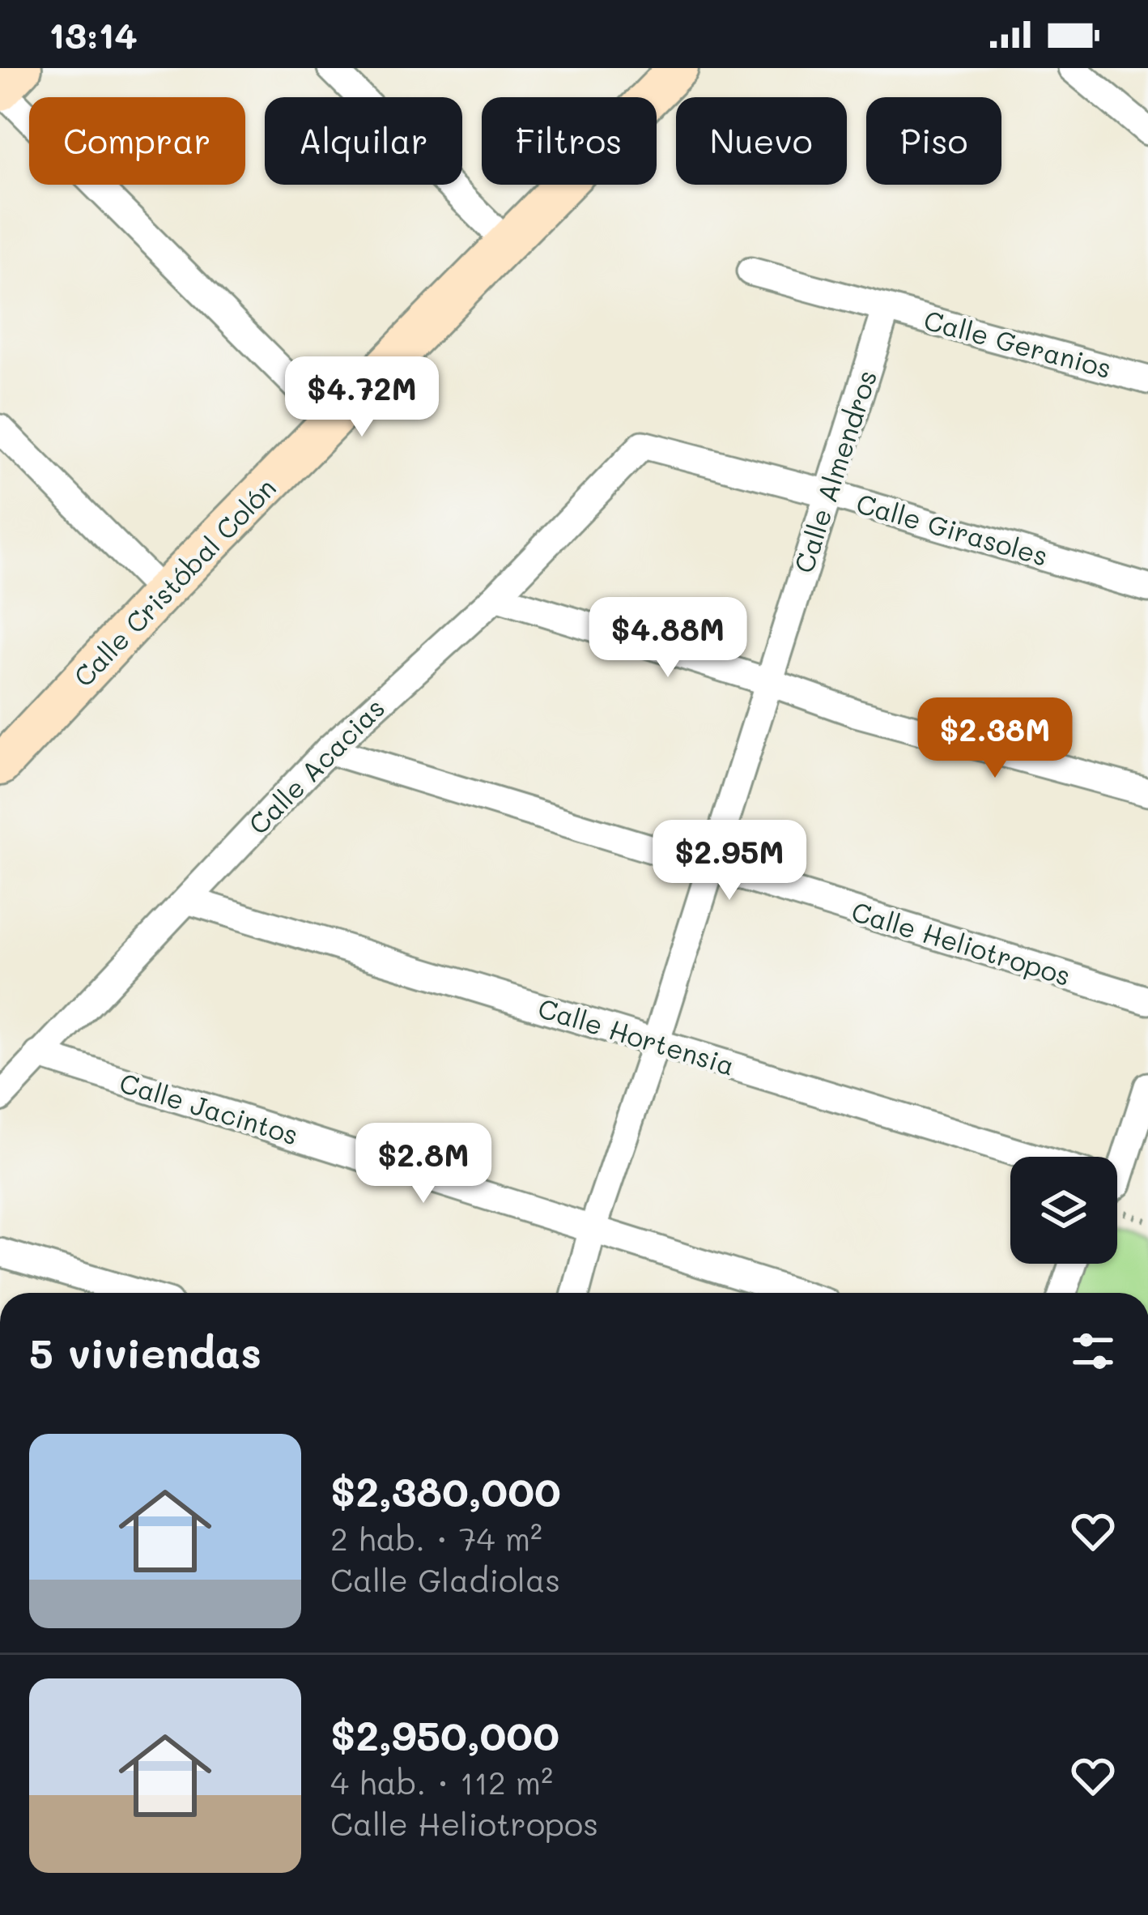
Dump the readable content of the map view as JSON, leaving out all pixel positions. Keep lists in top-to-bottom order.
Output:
{
  "streets": {
    "main road": ["Calle Cristóbal Colón"],
    "street": [
      "Calle Geranios",
      "Calle Almendros",
      "Calle Girasoles",
      "Calle Acacias",
      "Calle Heliotropos",
      "Calle Hortensia",
      "Calle Jacintos"
    ]
  },
  "crossings": [
    ["Calle Geranios", "Calle Almendros"],
    ["Calle Almendros", "Calle Girasoles"],
    ["Calle Almendros", "Calle Heliotropos"],
    ["Calle Almendros", "Calle Hortensia"],
    ["Calle Almendros", "Calle Jacintos"],
    ["Calle Girasoles", "Calle Acacias"],
    ["Calle Acacias", "Calle Heliotropos"],
    ["Calle Acacias", "Calle Hortensia"],
    ["Calle Acacias", "Calle Jacintos"]
  ],
  "page": {
    "status": "13:14",
    "chip": [
      "Comprar",
      "Alquilar",
      "Filtros",
      "Nuevo",
      "Piso"
    ],
    "price": [
      "$4.72M",
      "$4.88M",
      "$2.38M",
      "$2.95M",
      "$2.8M"
    ],
    "heading": "5 viviendas",
    "list": [
      {
        "name": "$2,380,000",
        "note": "2 hab. · 74 m² · Calle Gladiolas"
      },
      {
        "name": "$2,950,000",
        "note": "4 hab. · 112 m² · Calle Heliotropos"
      }
    ]
  }
}
